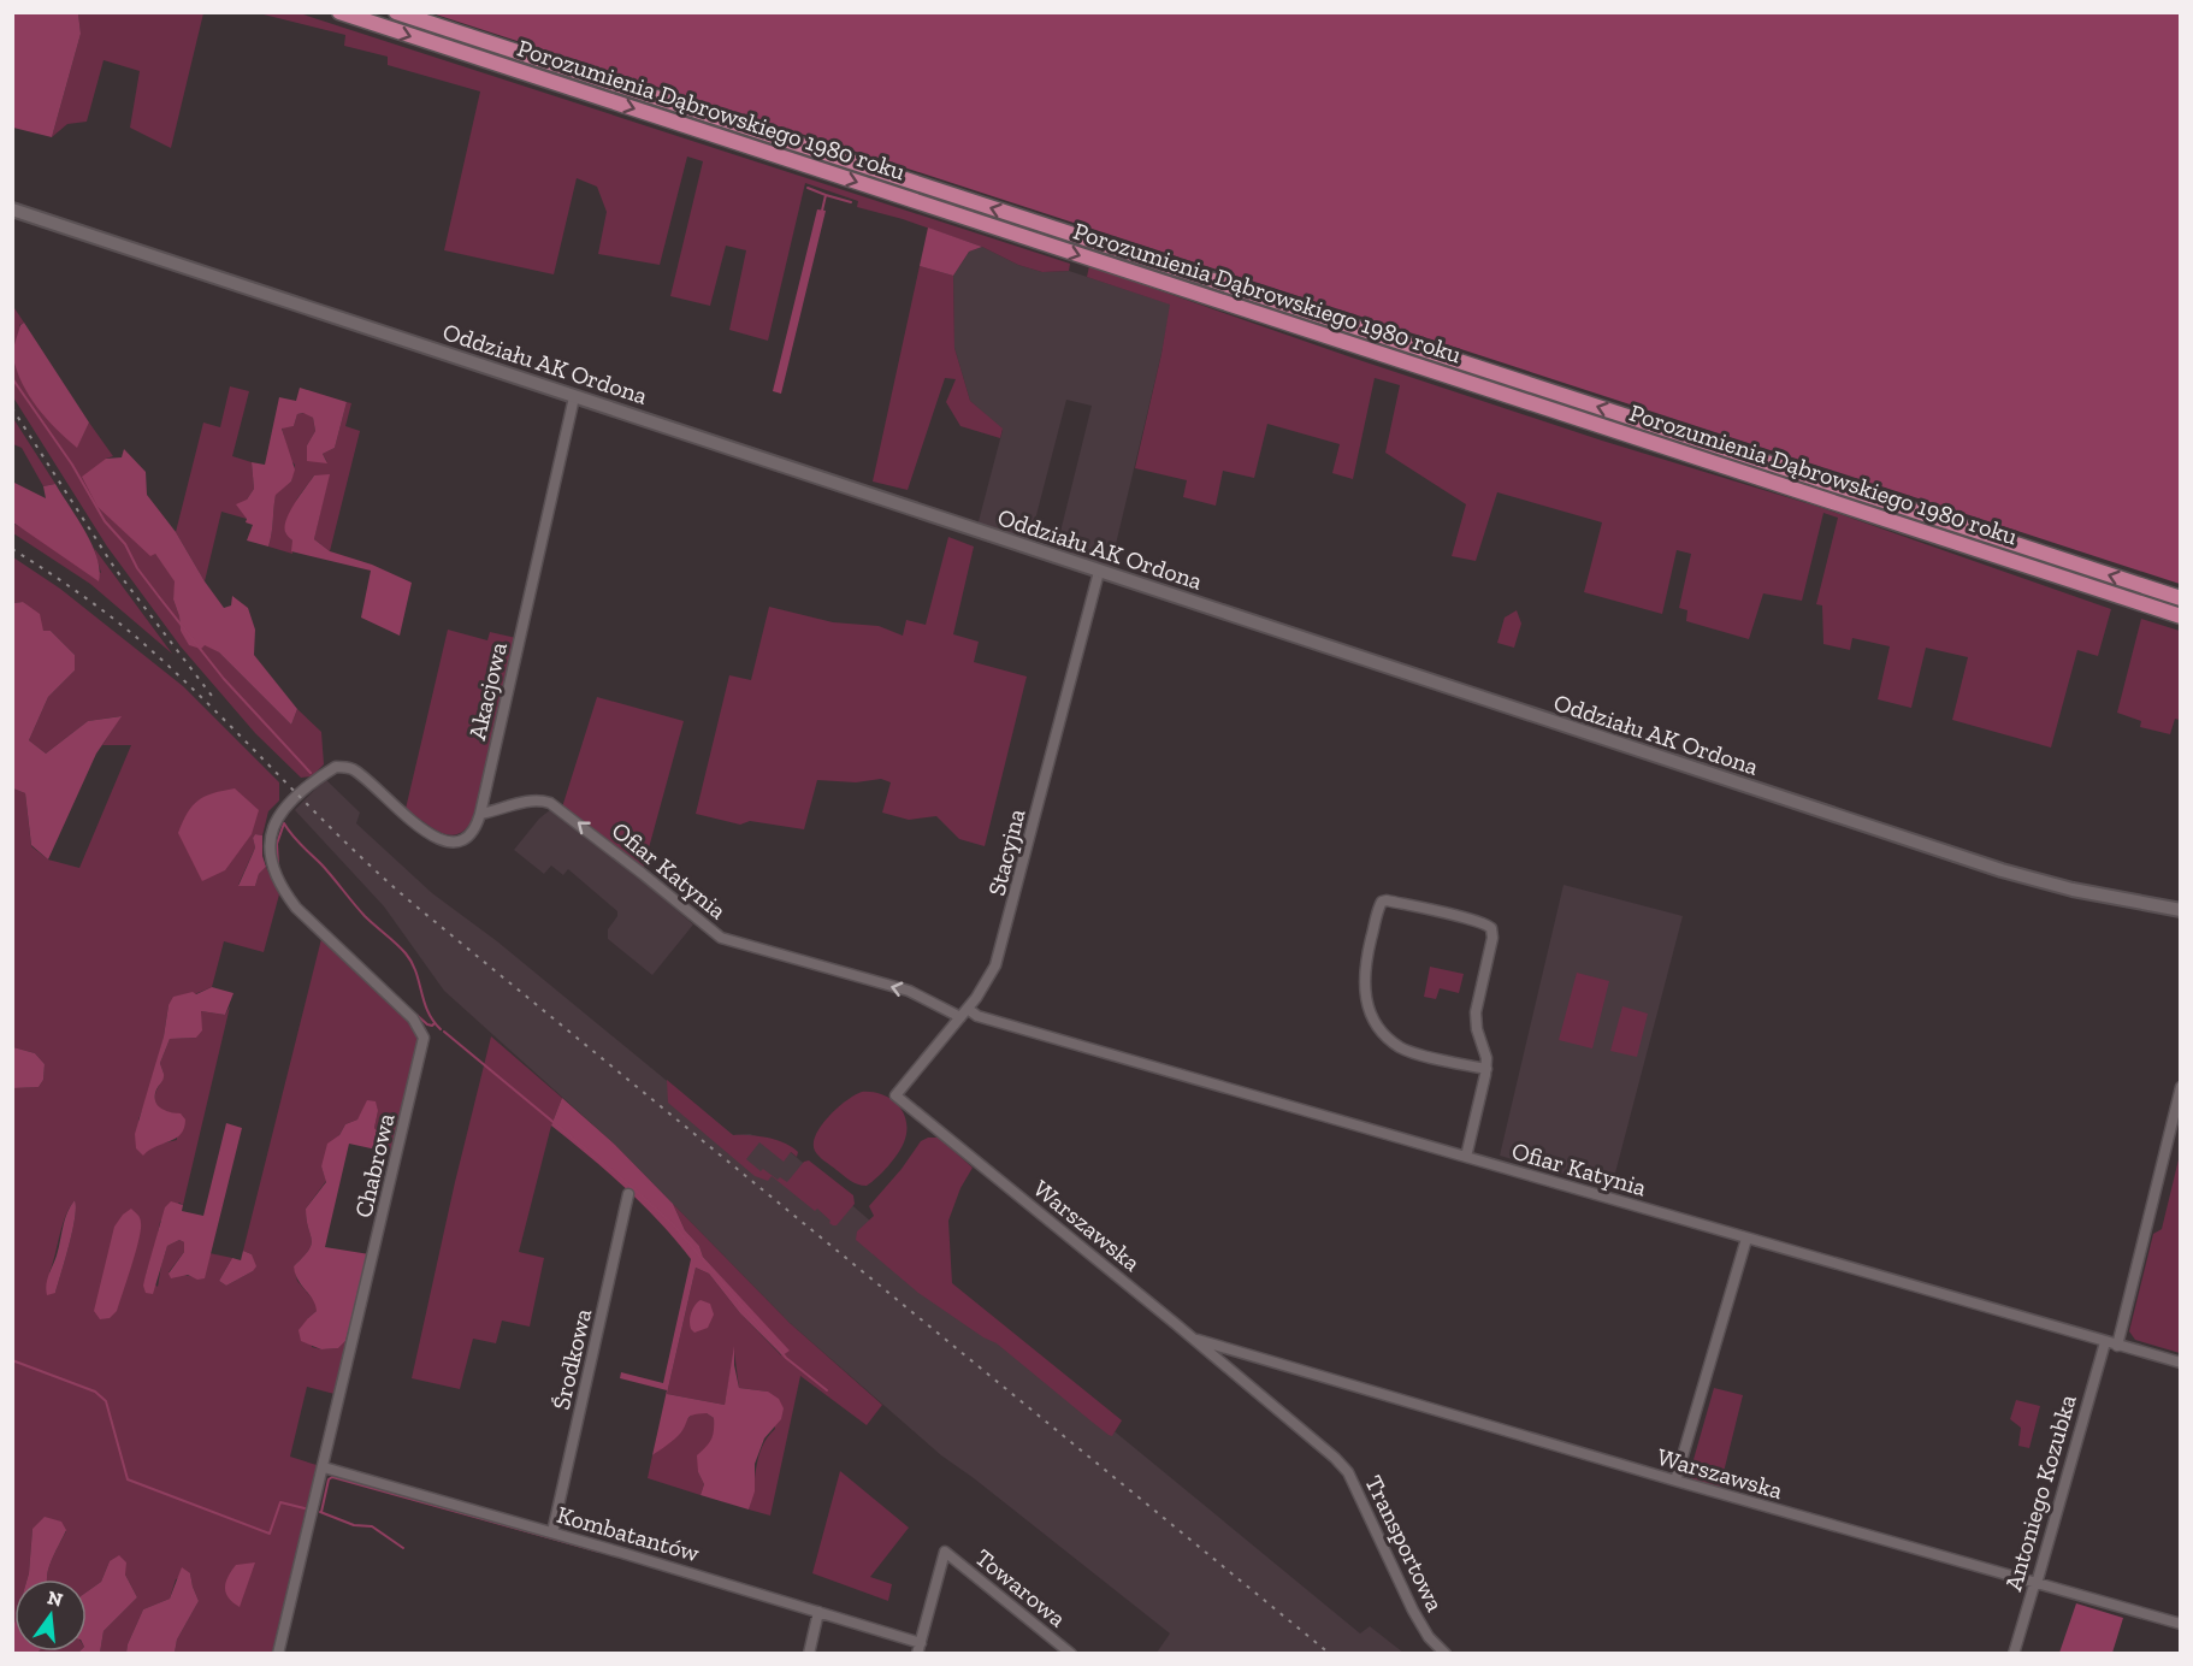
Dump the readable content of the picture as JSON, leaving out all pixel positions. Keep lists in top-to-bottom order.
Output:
{
  "streets": {
    "main road": ["Porozumienia Dąbrowskiego 1980 roku"],
    "street": [
      "Oddziału AK Ordona",
      "Akacjowa",
      "Stacyjna",
      "Ofiar Katynia",
      "Chabrowa",
      "Warszawska",
      "Środkowa",
      "Antoniego Kozubka",
      "Kombatantów",
      "Transportowa",
      "Towarowa"
    ]
  },
  "crossings": [
    ["Oddziału AK Ordona", "Akacjowa"],
    ["Oddziału AK Ordona", "Stacyjna"],
    ["Akacjowa", "Ofiar Katynia"],
    ["Akacjowa", "Chabrowa"],
    ["Stacyjna", "Ofiar Katynia"],
    ["Stacyjna", "Warszawska"],
    ["Ofiar Katynia", "Antoniego Kozubka"],
    ["Chabrowa", "Kombatantów"],
    ["Warszawska", "Antoniego Kozubka"],
    ["Warszawska", "Transportowa"],
    ["Środkowa", "Kombatantów"],
    ["Kombatantów", "Towarowa"]
  ],
  "north": "top"
}
